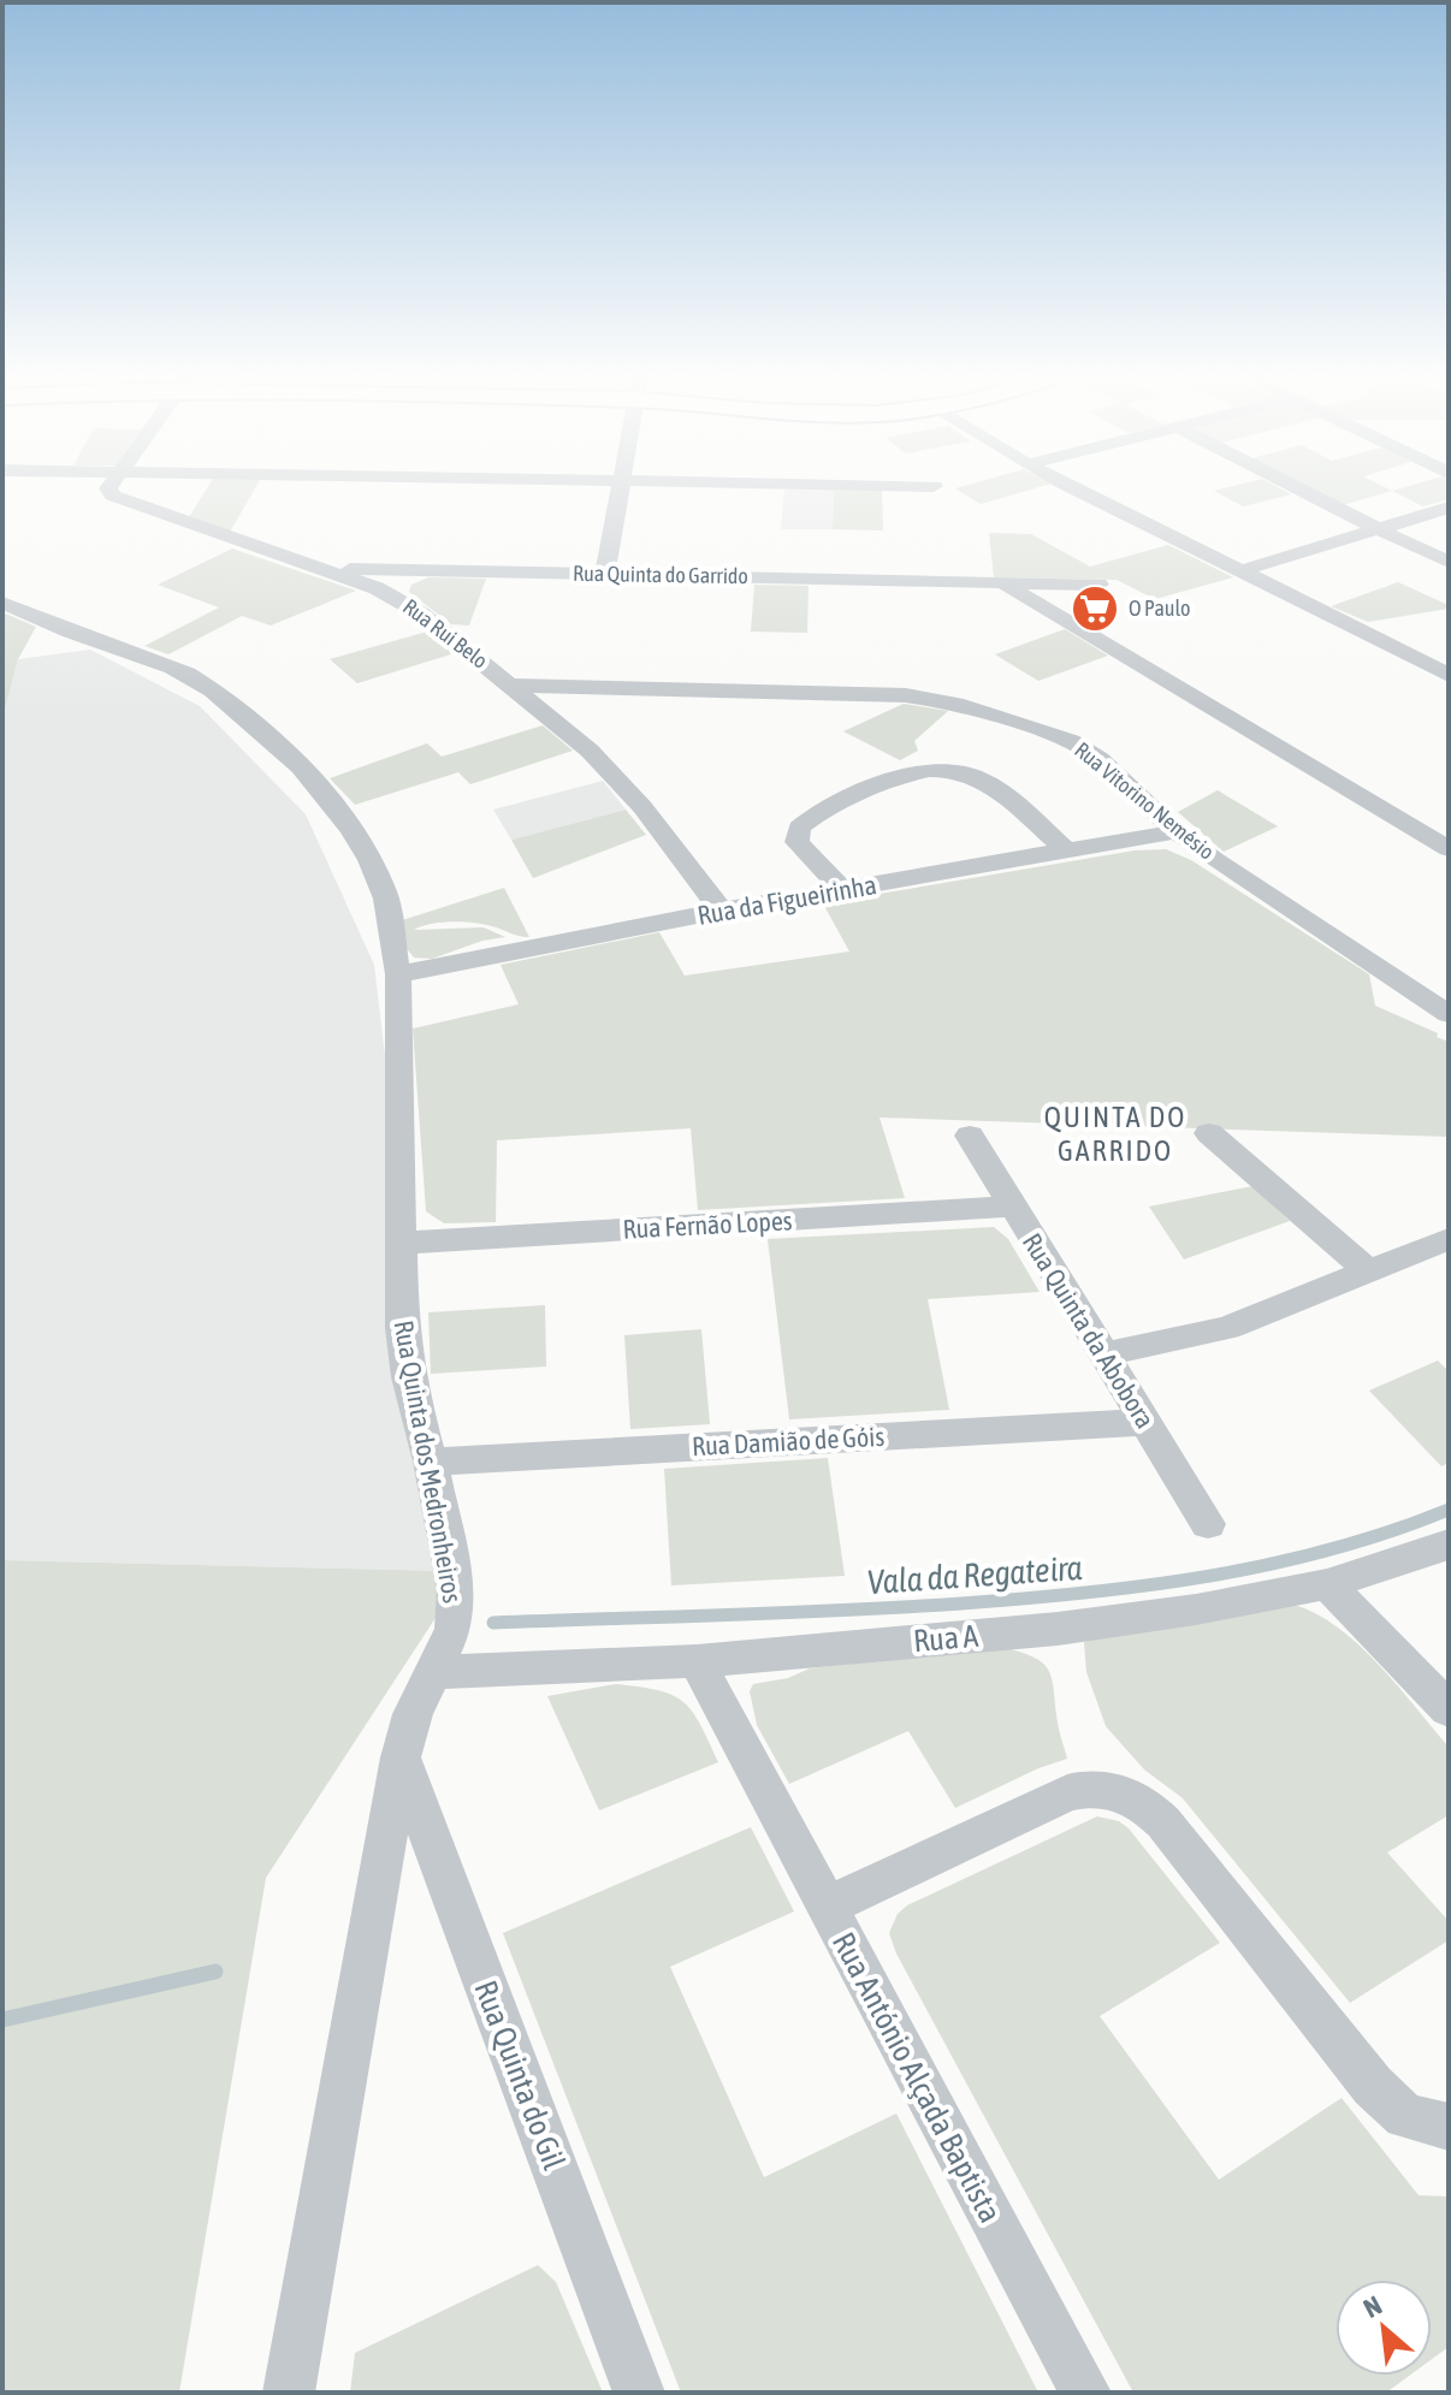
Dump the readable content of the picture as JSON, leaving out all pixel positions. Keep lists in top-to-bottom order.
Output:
{
  "streets": {
    "street": [
      "Rua Quinta do Garrido",
      "Rua Rui Belo",
      "Rua Vitorino Nemésio",
      "Rua da Figueirinha",
      "Rua Fernão Lopes",
      "Rua Quinta da Abobora",
      "Rua Damião de Góis",
      "Rua Quinta dos Medronheiros",
      "Rua A",
      "Rua Quinta do Gil",
      "Rua António Alçada Baptista"
    ]
  },
  "crossings": [
    ["Rua Quinta do Garrido", "Rua Rui Belo"],
    ["Rua Rui Belo", "Rua Vitorino Nemésio"],
    ["Rua Rui Belo", "Rua da Figueirinha"],
    ["Rua Vitorino Nemésio", "Rua da Figueirinha"],
    ["Rua da Figueirinha", "Rua Quinta dos Medronheiros"],
    ["Rua Fernão Lopes", "Rua Quinta da Abobora"],
    ["Rua Fernão Lopes", "Rua Quinta dos Medronheiros"],
    ["Rua Quinta da Abobora", "Rua Damião de Góis"],
    ["Rua Damião de Góis", "Rua Quinta dos Medronheiros"],
    ["Rua Quinta dos Medronheiros", "Rua A"],
    ["Rua Quinta dos Medronheiros", "Rua Quinta do Gil"]
  ],
  "districts": ["QUINTA DO GARRIDO"],
  "water": ["Vala da Regateira"],
  "places": {
    "supermarket": ["O Paulo"]
  },
  "north": "top left"
}
